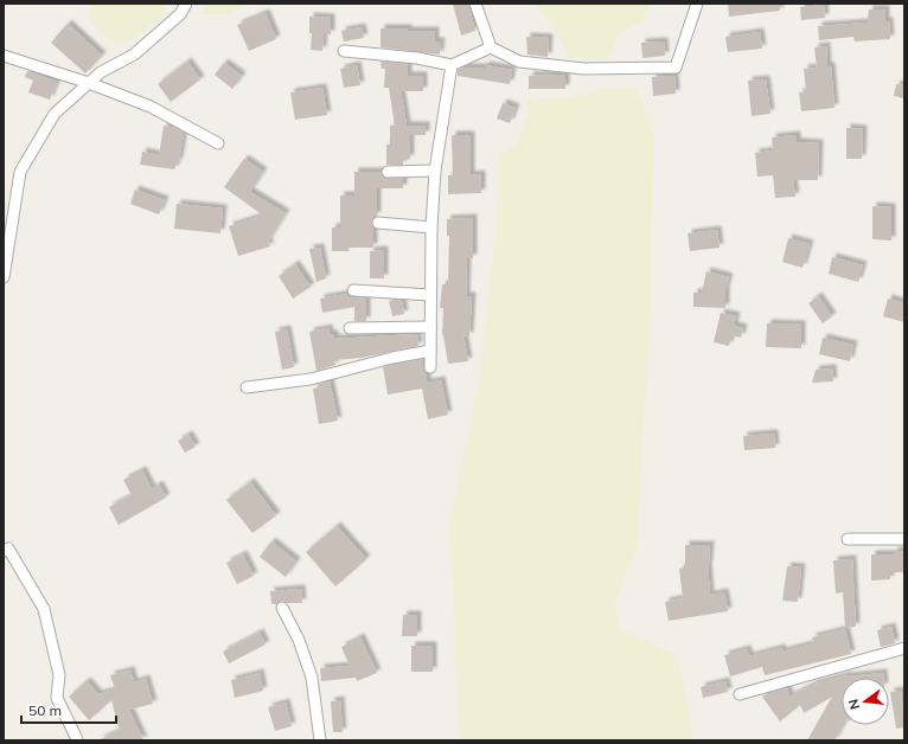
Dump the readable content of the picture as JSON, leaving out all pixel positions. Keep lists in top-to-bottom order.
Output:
{
  "scale_bar": "50 m",
  "north": "left"
}
